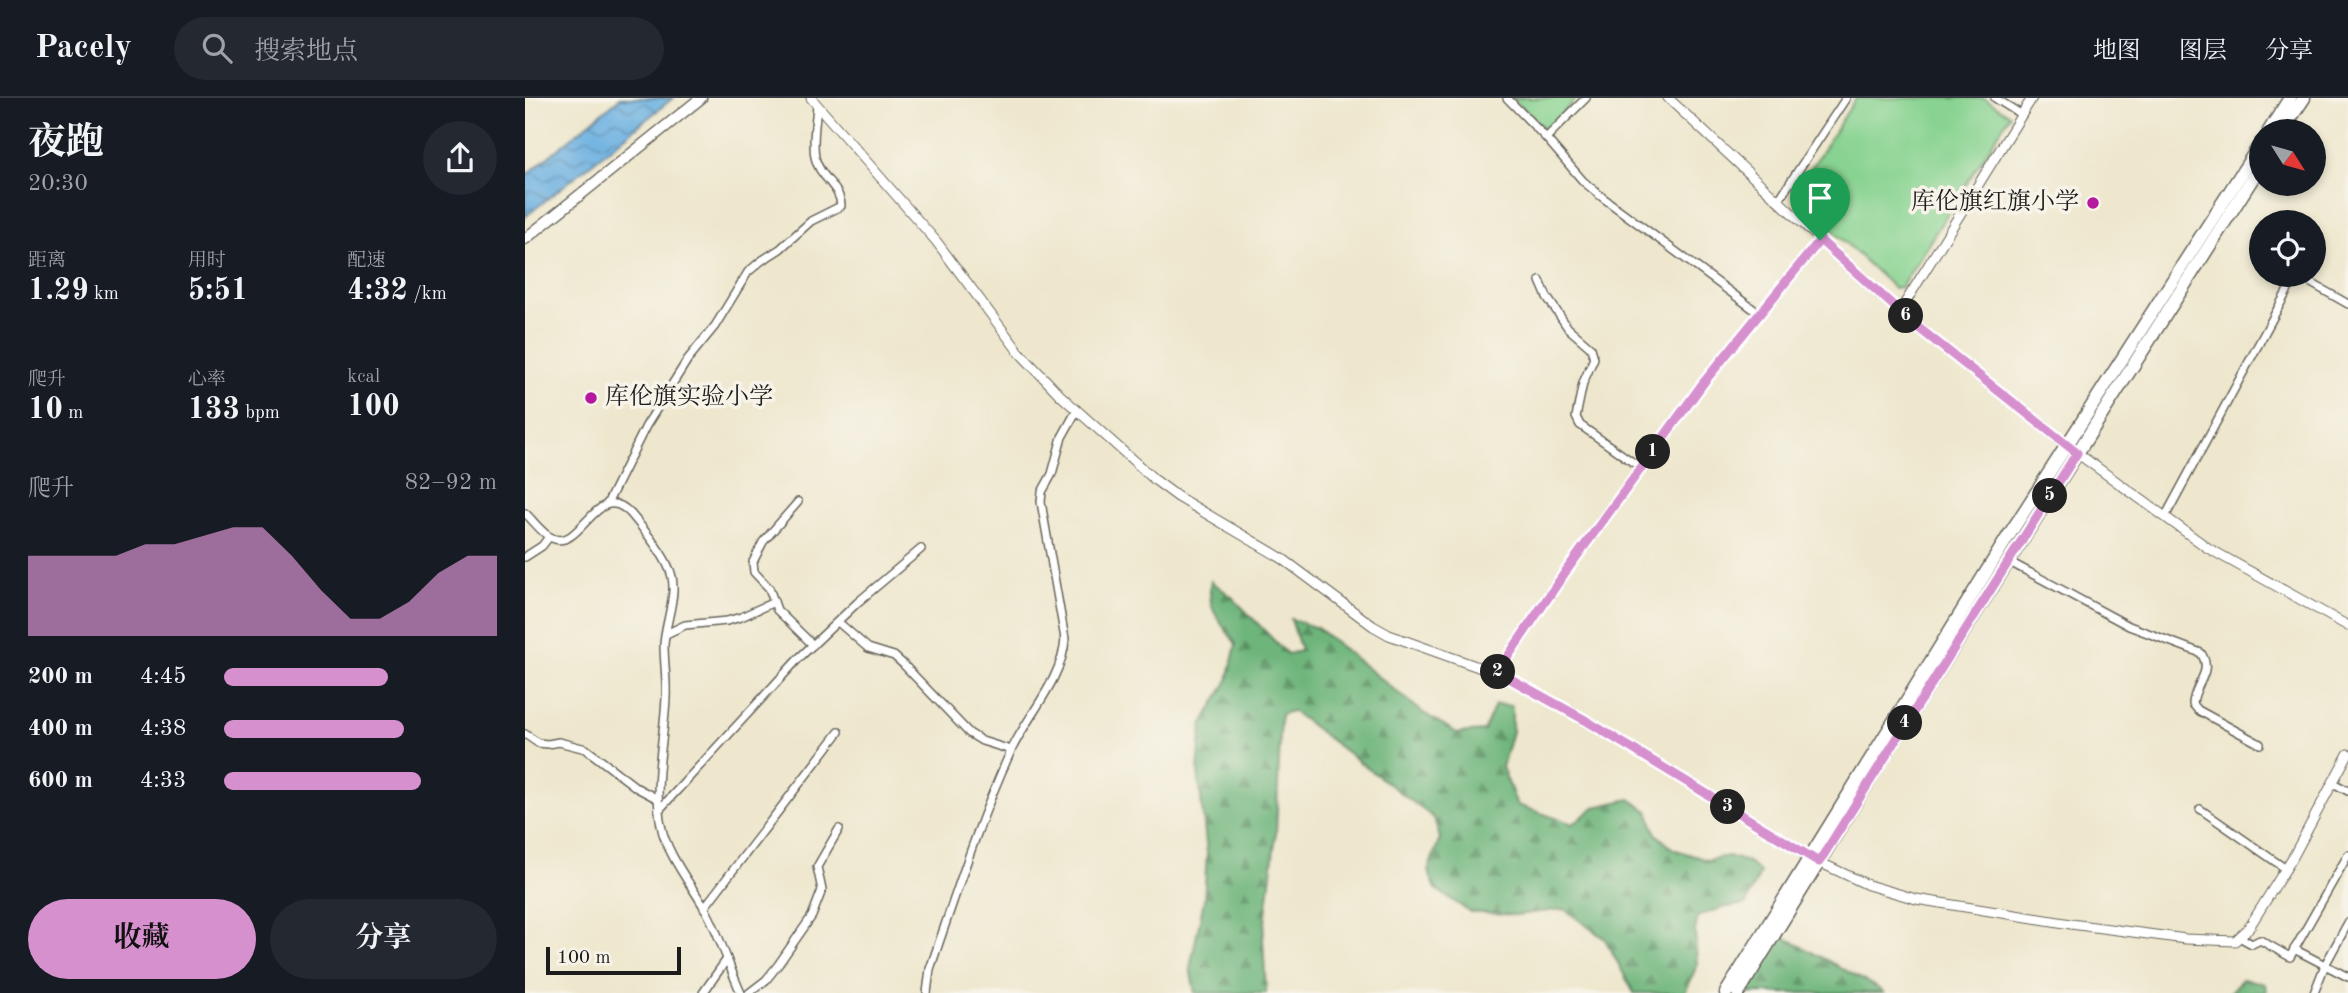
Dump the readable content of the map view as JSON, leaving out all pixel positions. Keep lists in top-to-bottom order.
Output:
{
  "places": ["库伦旗红旗小学", "库伦旗实验小学"],
  "scale_bar": "100 m",
  "north": "bottom right",
  "page": {
    "header": "Pacely",
    "search": "搜索地点",
    "nav": ["地图", "图层", "分享"],
    "heading": ["夜跑", "20:30"],
    "stats": [
      ["距离", "1.29 km"],
      ["用时", "5:51"],
      ["配速", "4:32 /km"],
      ["爬升", "10 m"],
      ["心率", "133 bpm"],
      ["kcal", "100"]
    ],
    "pins": [
      "6",
      "1",
      "5",
      "2",
      "4",
      "3"
    ],
    "chart": ["爬升", "82–92 m"],
    "list": [
      {
        "name": "200 m",
        "note": "4:45"
      },
      {
        "name": "400 m",
        "note": "4:38"
      },
      {
        "name": "600 m",
        "note": "4:33"
      }
    ],
    "buttons": ["收藏", "分享"],
    "scale": "100 m"
  }
}
